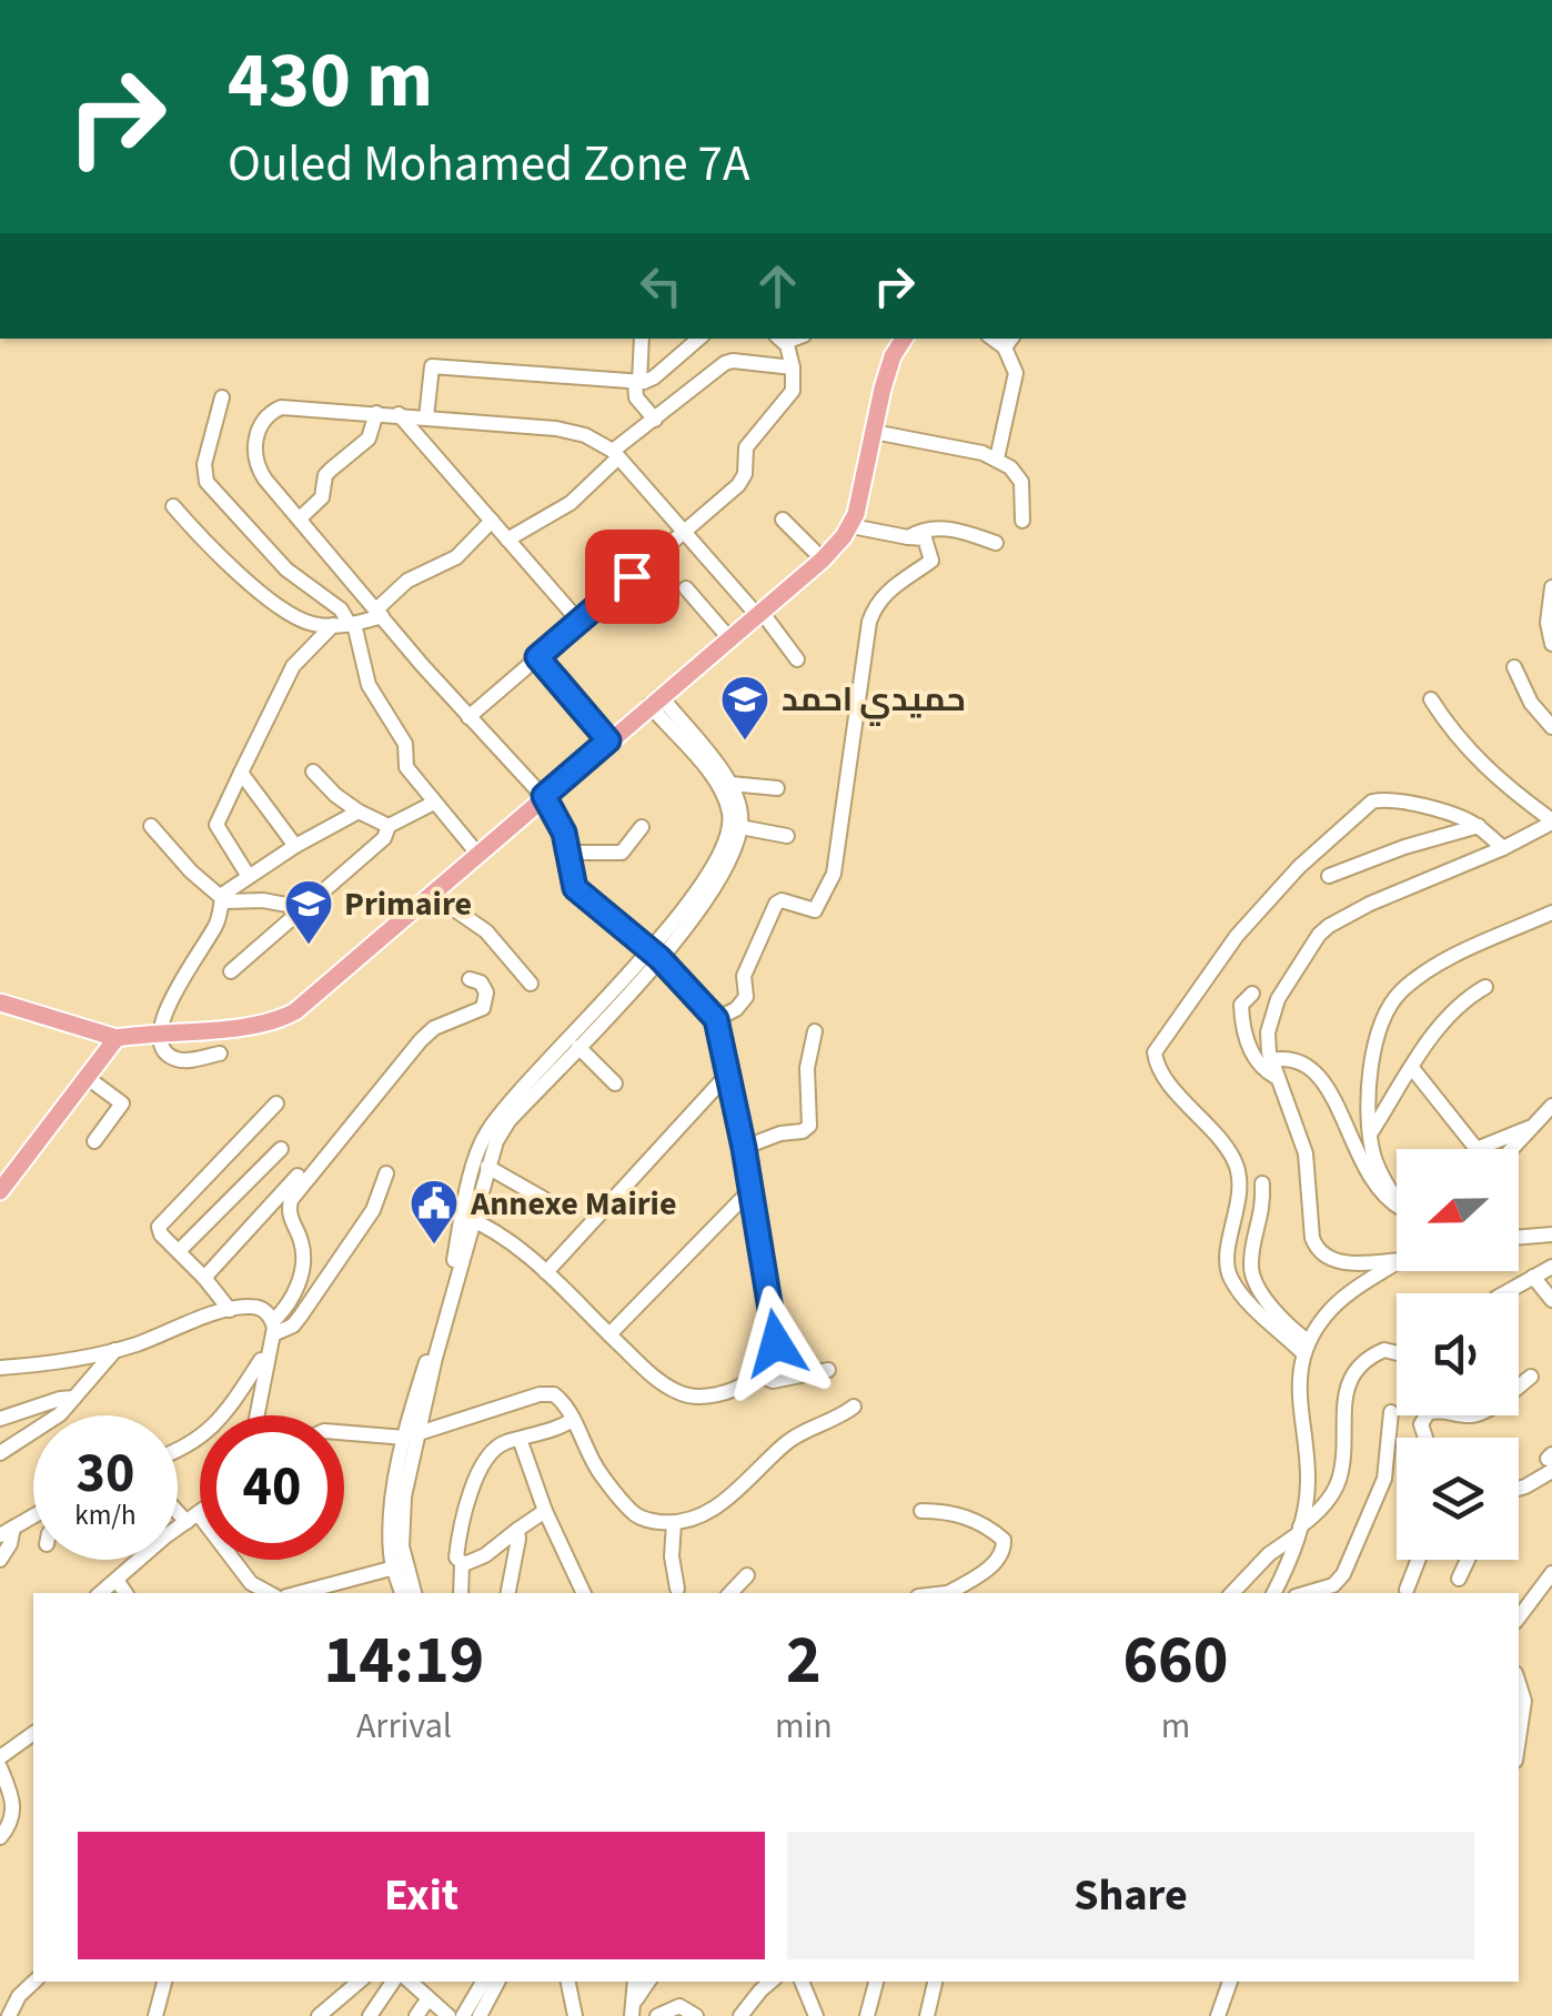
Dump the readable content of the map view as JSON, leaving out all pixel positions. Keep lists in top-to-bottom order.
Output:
{
  "places": {
    "school or university": ["حميدي احمد", "Primaire"],
    "public building": ["Annexe Mairie"]
  },
  "north": "left",
  "page": {
    "turn": ["430 m", "Ouled Mohamed Zone 7A"],
    "speed": "30 km/h",
    "limit": "40",
    "eta": [
      "14:19",
      "Arrival",
      "2",
      "min",
      "660",
      "m"
    ],
    "buttons": ["Exit", "Share"]
  }
}
